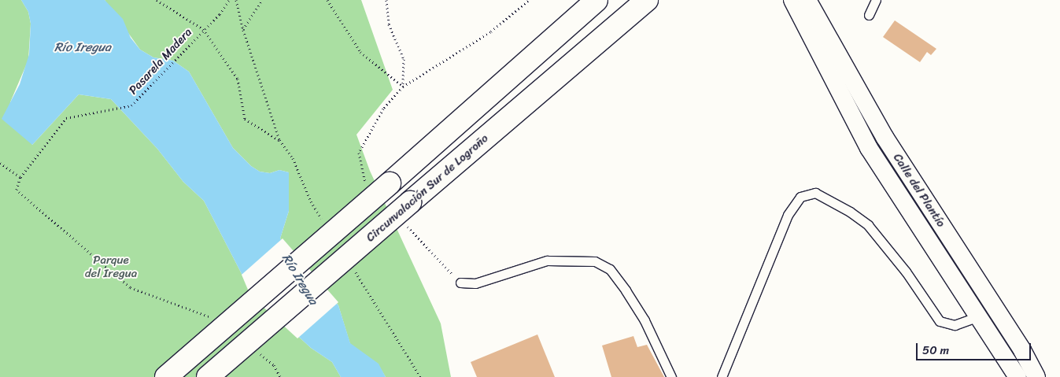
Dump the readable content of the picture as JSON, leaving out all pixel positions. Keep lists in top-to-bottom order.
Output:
{
  "streets": {
    "highway": ["Circunvalación Sur de Logroño"],
    "street": ["Calle del Plantío"],
    "path": ["Pasarela Madera"]
  },
  "water": ["Río Iregua"],
  "parks": ["Parque del Iregua"],
  "scale_bar": "50 m"
}
